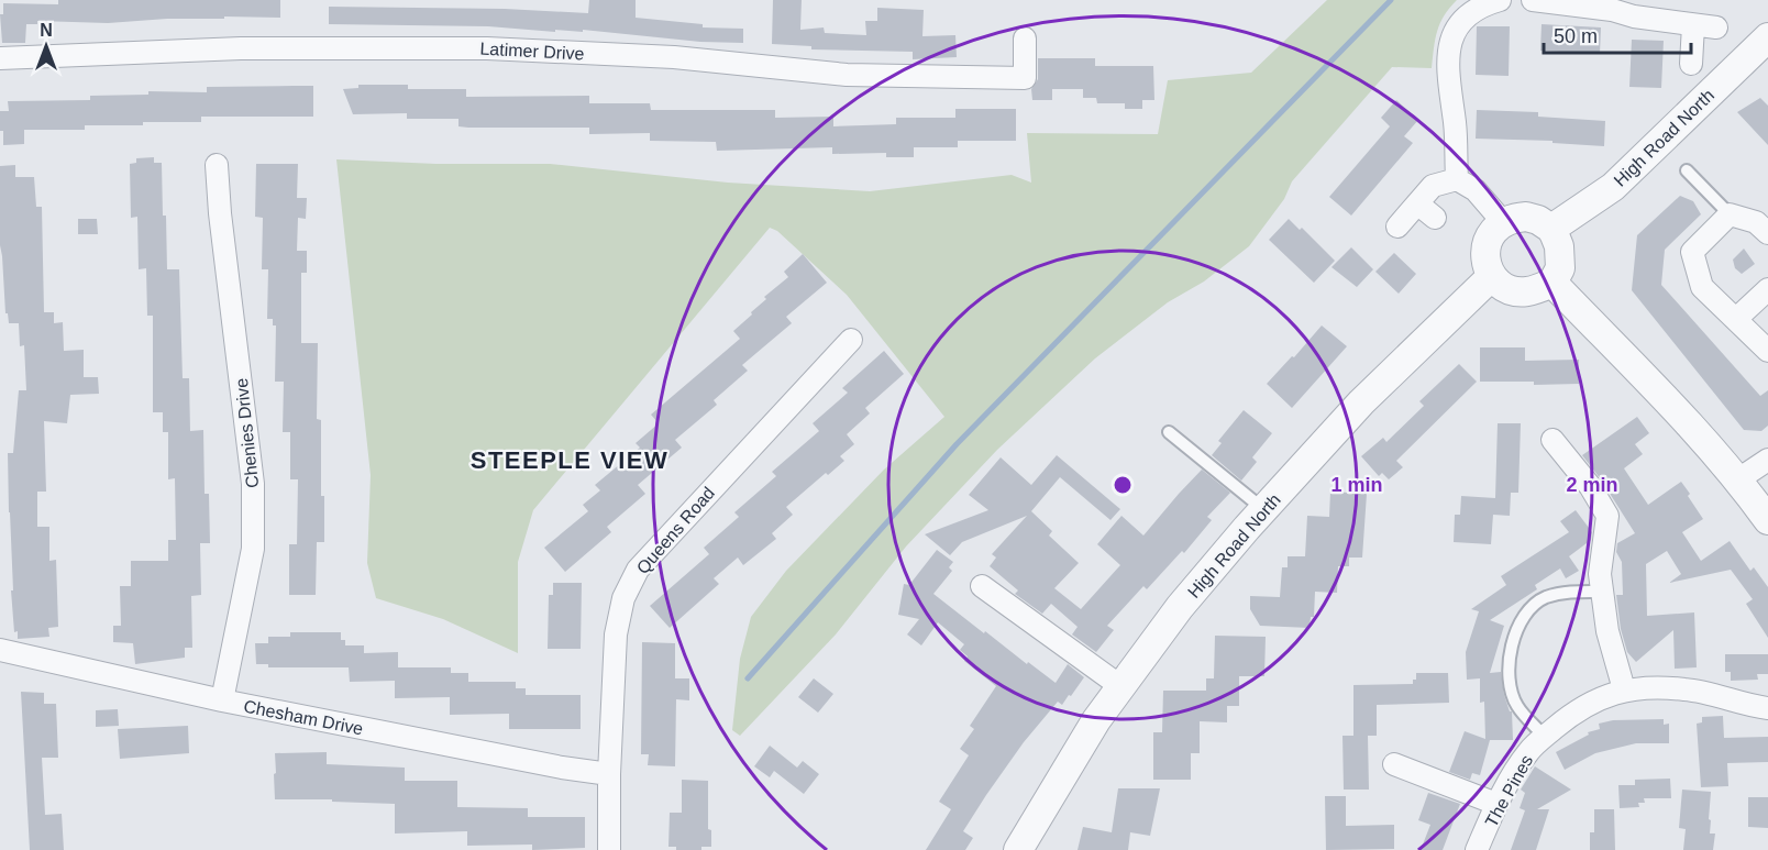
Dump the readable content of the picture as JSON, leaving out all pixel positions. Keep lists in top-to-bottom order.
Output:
{
  "streets": {
    "street": [
      "Latimer Drive",
      "High Road North",
      "Chenies Drive",
      "Queens Road",
      "Chesham Drive",
      "The Pines"
    ]
  },
  "crossings": [
    ["Chenies Drive", "Chesham Drive"],
    ["Queens Road", "Chesham Drive"]
  ],
  "districts": ["STEEPLE VIEW"],
  "scale_bar": "50 m",
  "north": "top",
  "rings": ["1 min", "2 min"]
}
